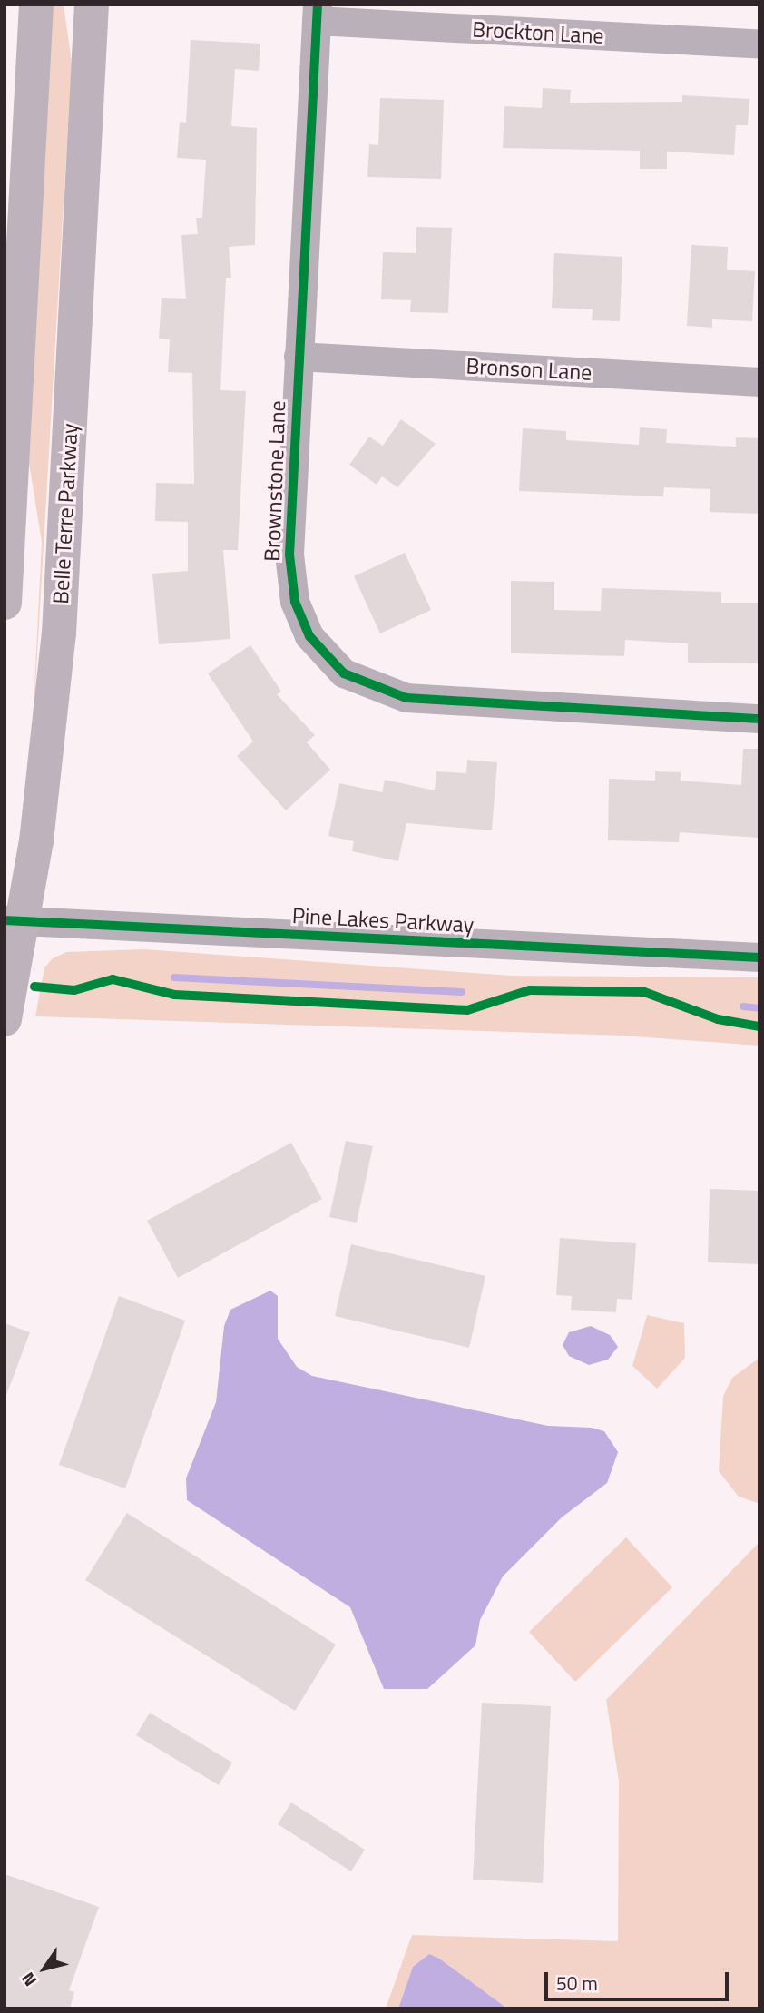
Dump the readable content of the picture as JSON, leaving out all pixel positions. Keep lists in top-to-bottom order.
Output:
{
  "streets": {
    "main road": ["Belle Terre Parkway"],
    "street": [
      "Brockton Lane",
      "Bronson Lane",
      "Brownstone Lane",
      "Pine Lakes Parkway"
    ]
  },
  "crossings": [
    ["Brockton Lane", "Brownstone Lane"],
    ["Bronson Lane", "Brownstone Lane"],
    ["Belle Terre Parkway", "Pine Lakes Parkway"]
  ],
  "scale_bar": "50 m",
  "north": "bottom left"
}
